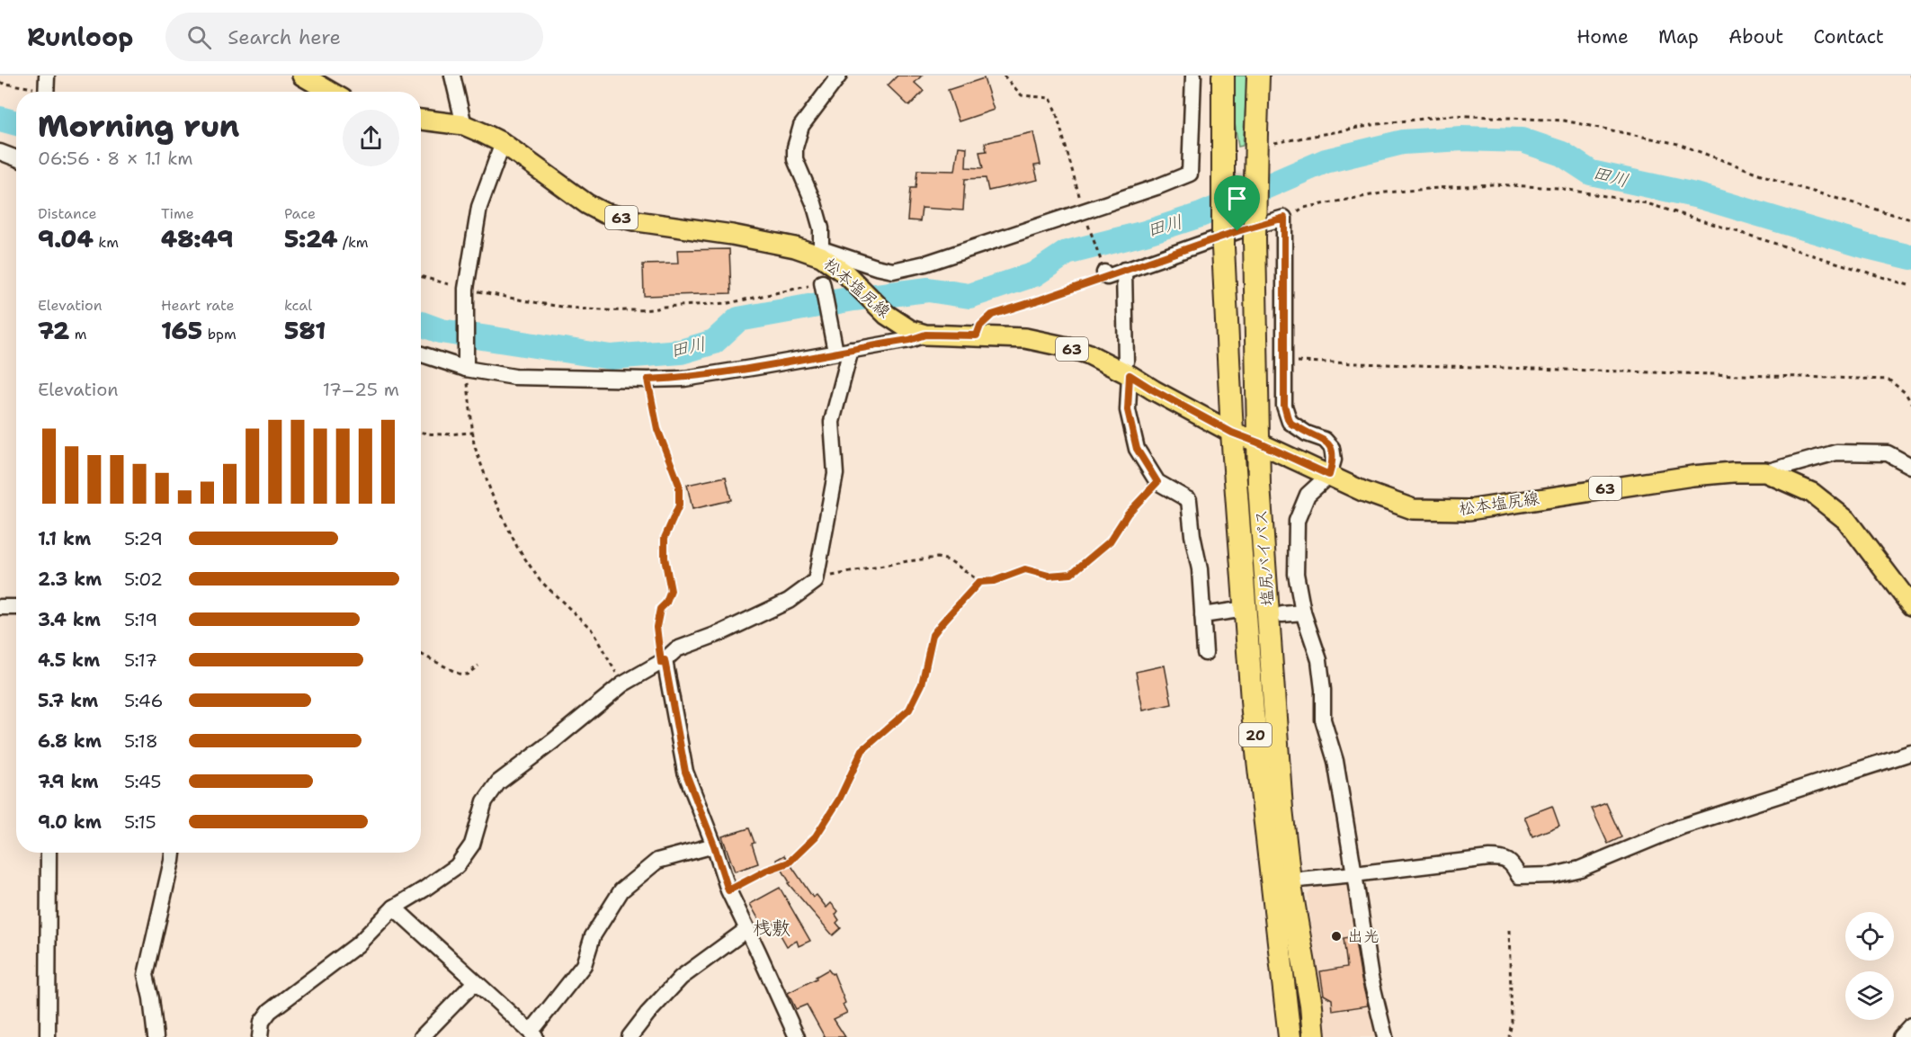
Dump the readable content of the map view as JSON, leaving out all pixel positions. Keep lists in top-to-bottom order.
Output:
{
  "streets": {
    "highway": ["塩尻バイパス", "20"],
    "main road": ["63", "松本塩尻線"]
  },
  "crossings": [
    ["松本塩尻線", "塩尻バイパス"]
  ],
  "districts": ["桟敷"],
  "water": ["田川"],
  "places": ["出光"],
  "page": {
    "header": "Runloop",
    "search": "Search here",
    "nav": [
      "Home",
      "Map",
      "About",
      "Contact"
    ],
    "heading": ["Morning run", "06:56 · 8 × 1.1 km"],
    "stats": [
      ["Distance", "9.04 km"],
      ["Time", "48:49"],
      ["Pace", "5:24 /km"],
      ["Elevation", "72 m"],
      ["Heart rate", "165 bpm"],
      ["kcal", "581"]
    ],
    "chart": ["Elevation", "17–25 m"],
    "list": [
      {
        "name": "1.1 km",
        "note": "5:29"
      },
      {
        "name": "2.3 km",
        "note": "5:02"
      },
      {
        "name": "3.4 km",
        "note": "5:19"
      },
      {
        "name": "4.5 km",
        "note": "5:17"
      },
      {
        "name": "5.7 km",
        "note": "5:46"
      },
      {
        "name": "6.8 km",
        "note": "5:18"
      },
      {
        "name": "7.9 km",
        "note": "5:45"
      },
      {
        "name": "9.0 km",
        "note": "5:15"
      }
    ]
  }
}
